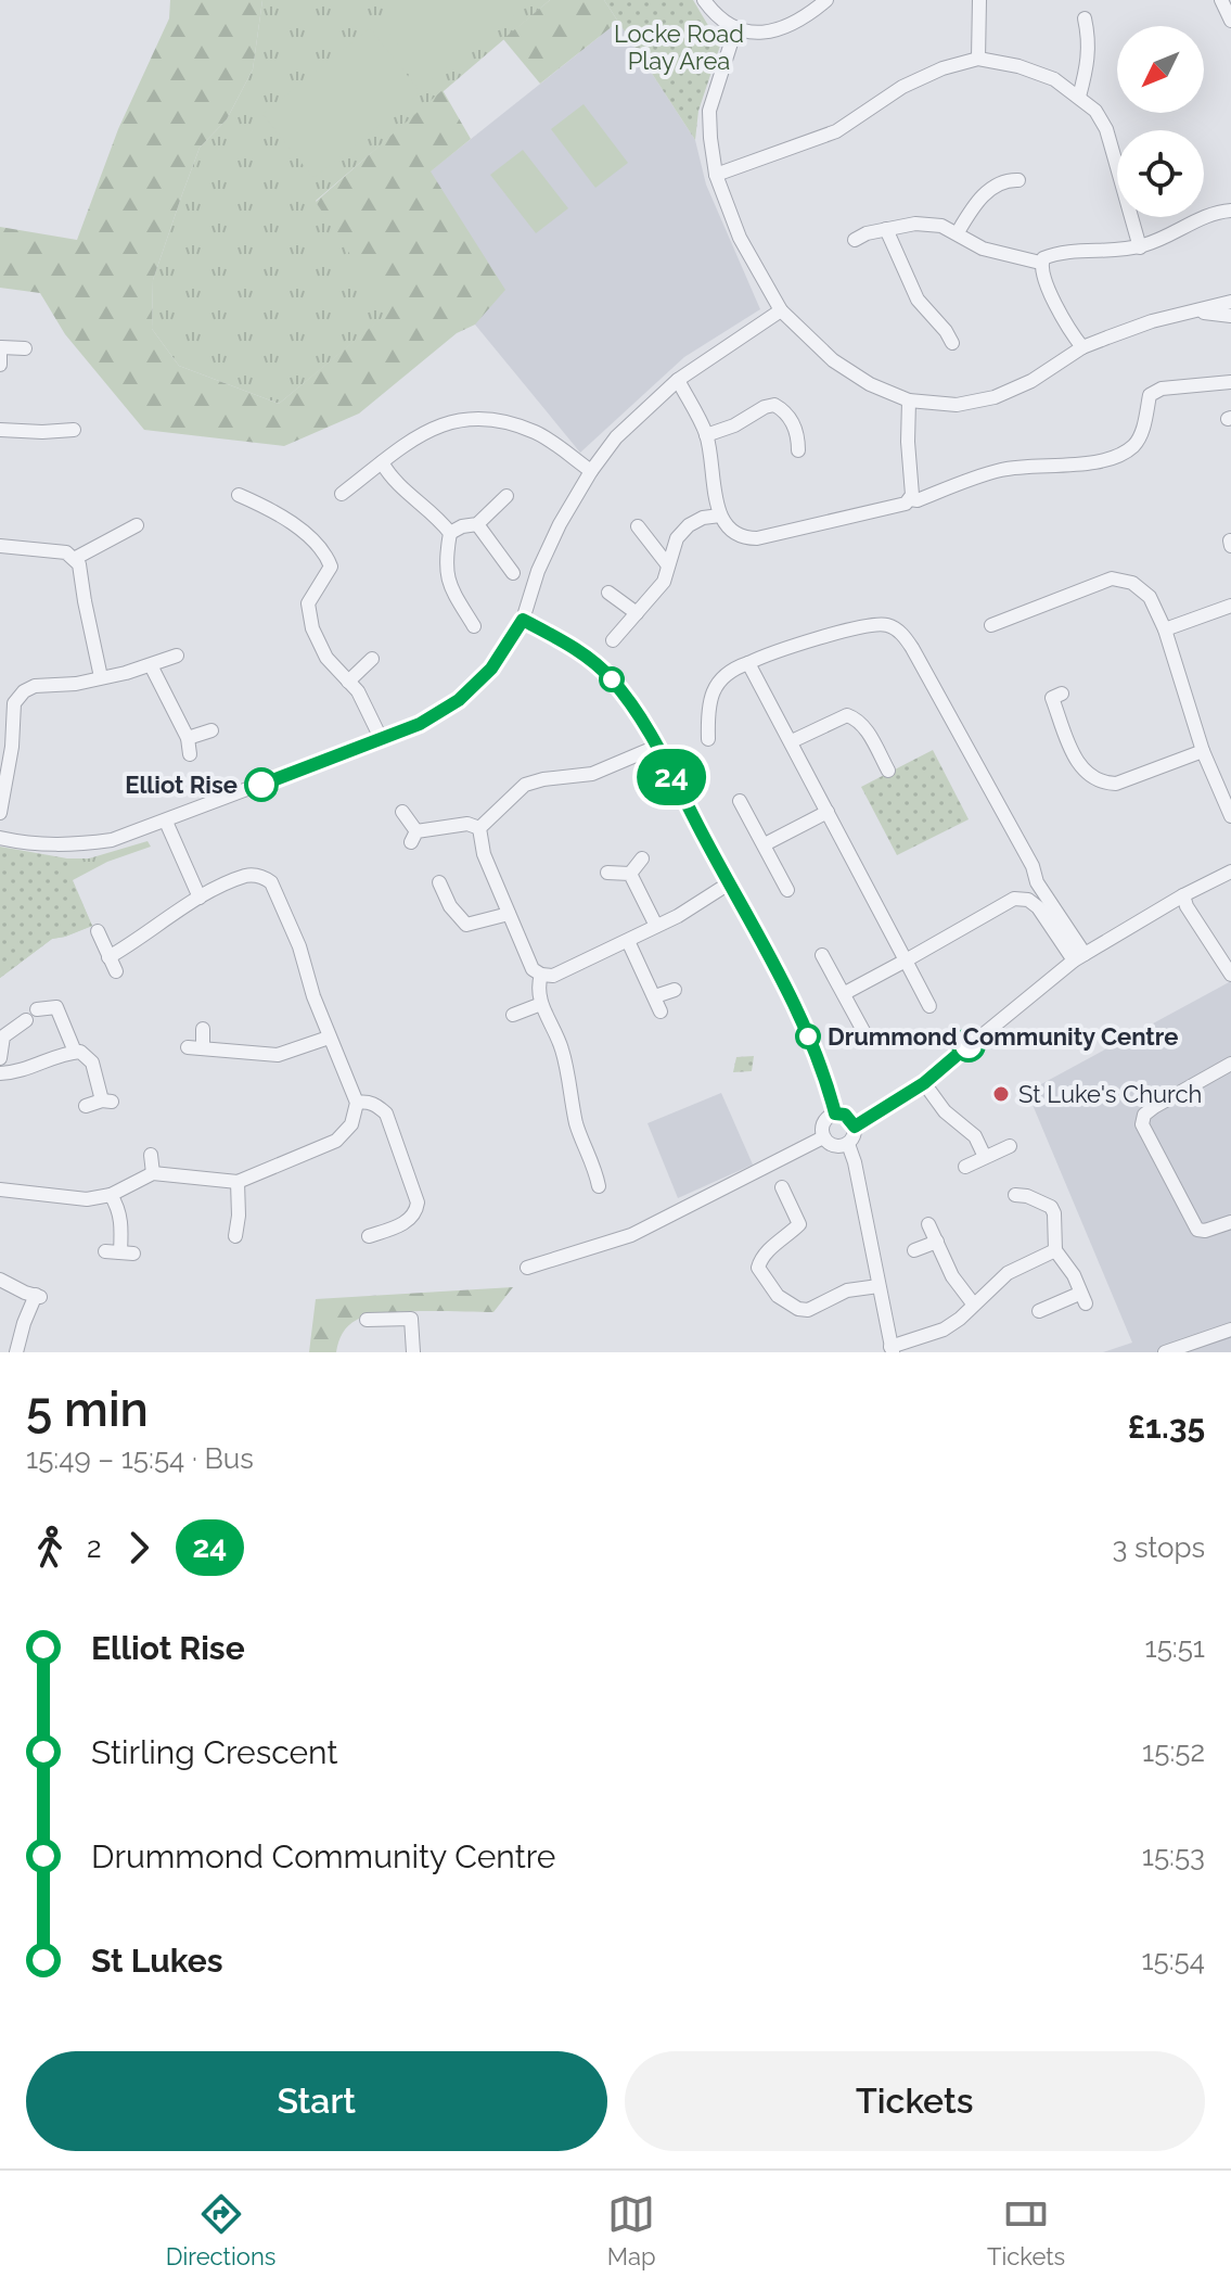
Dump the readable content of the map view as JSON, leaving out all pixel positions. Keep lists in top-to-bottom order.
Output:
{
  "parks": ["Locke Road Play Area"],
  "places": ["Elliot Rise", "Drummond Community Centre", "St Luke's Church"],
  "lines": ["bus line 24"],
  "north": "bottom left",
  "page": {
    "on_map": "24",
    "heading": ["5 min", "15:49 – 15:54 · Bus", "£1.35"],
    "legs": ["2", "24", "3 stops"],
    "list": [
      {
        "name": "Elliot Rise",
        "value": "15:51"
      },
      {
        "name": "Stirling Crescent",
        "value": "15:52"
      },
      {
        "name": "Drummond Community Centre",
        "value": "15:53"
      },
      {
        "name": "St Lukes",
        "value": "15:54"
      }
    ],
    "buttons": ["Start", "Tickets"],
    "tabs": ["Directions", "Map", "Tickets"]
  }
}
